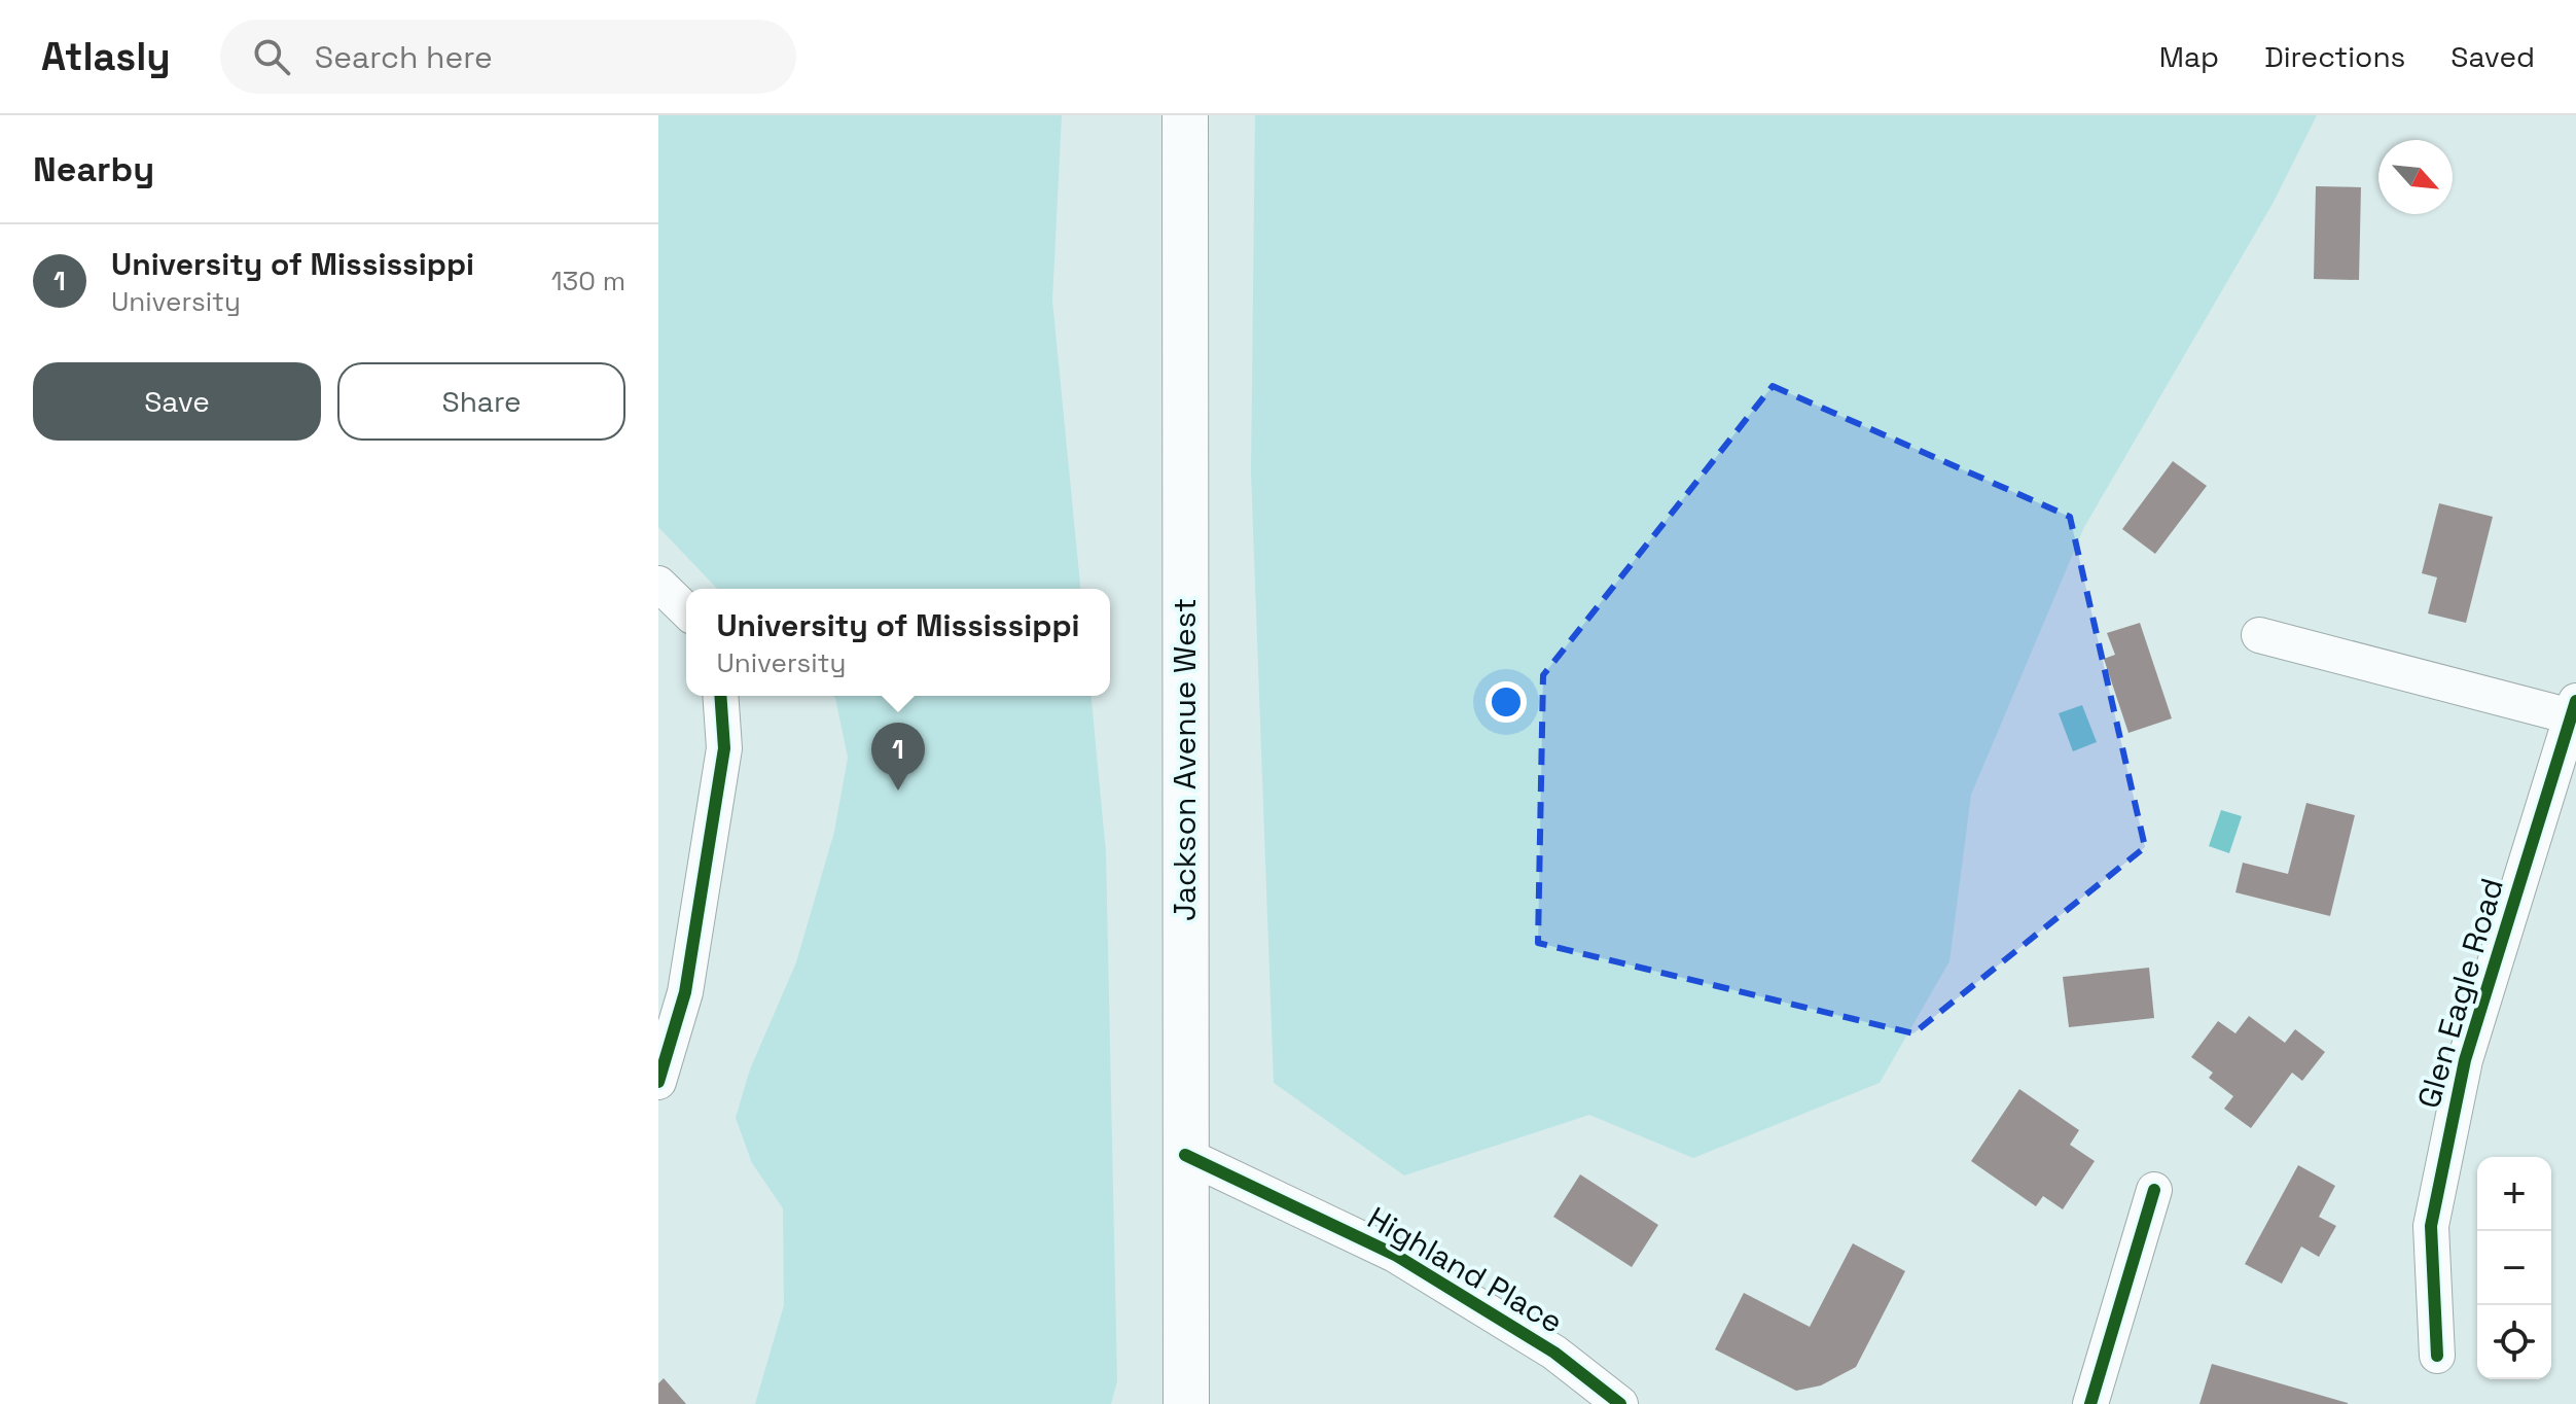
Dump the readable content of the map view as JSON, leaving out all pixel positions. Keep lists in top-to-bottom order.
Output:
{
  "streets": {
    "main road": ["Jackson Avenue West"],
    "street": ["Glen Eagle Road", "Highland Place"]
  },
  "crossings": [
    ["Jackson Avenue West", "Highland Place"]
  ],
  "north": "bottom right",
  "page": {
    "header": "Atlasly",
    "search": "Search here",
    "nav": ["Map", "Directions", "Saved"],
    "heading": "Nearby",
    "list": [
      {
        "mark": "1",
        "name": "University of Mississippi",
        "note": "University",
        "value": "130 m"
      }
    ],
    "buttons": ["Save", "Share"],
    "popup": ["University of Mississippi", "University"],
    "pins": "1",
    "map_buttons": ["+", "−"]
  }
}
